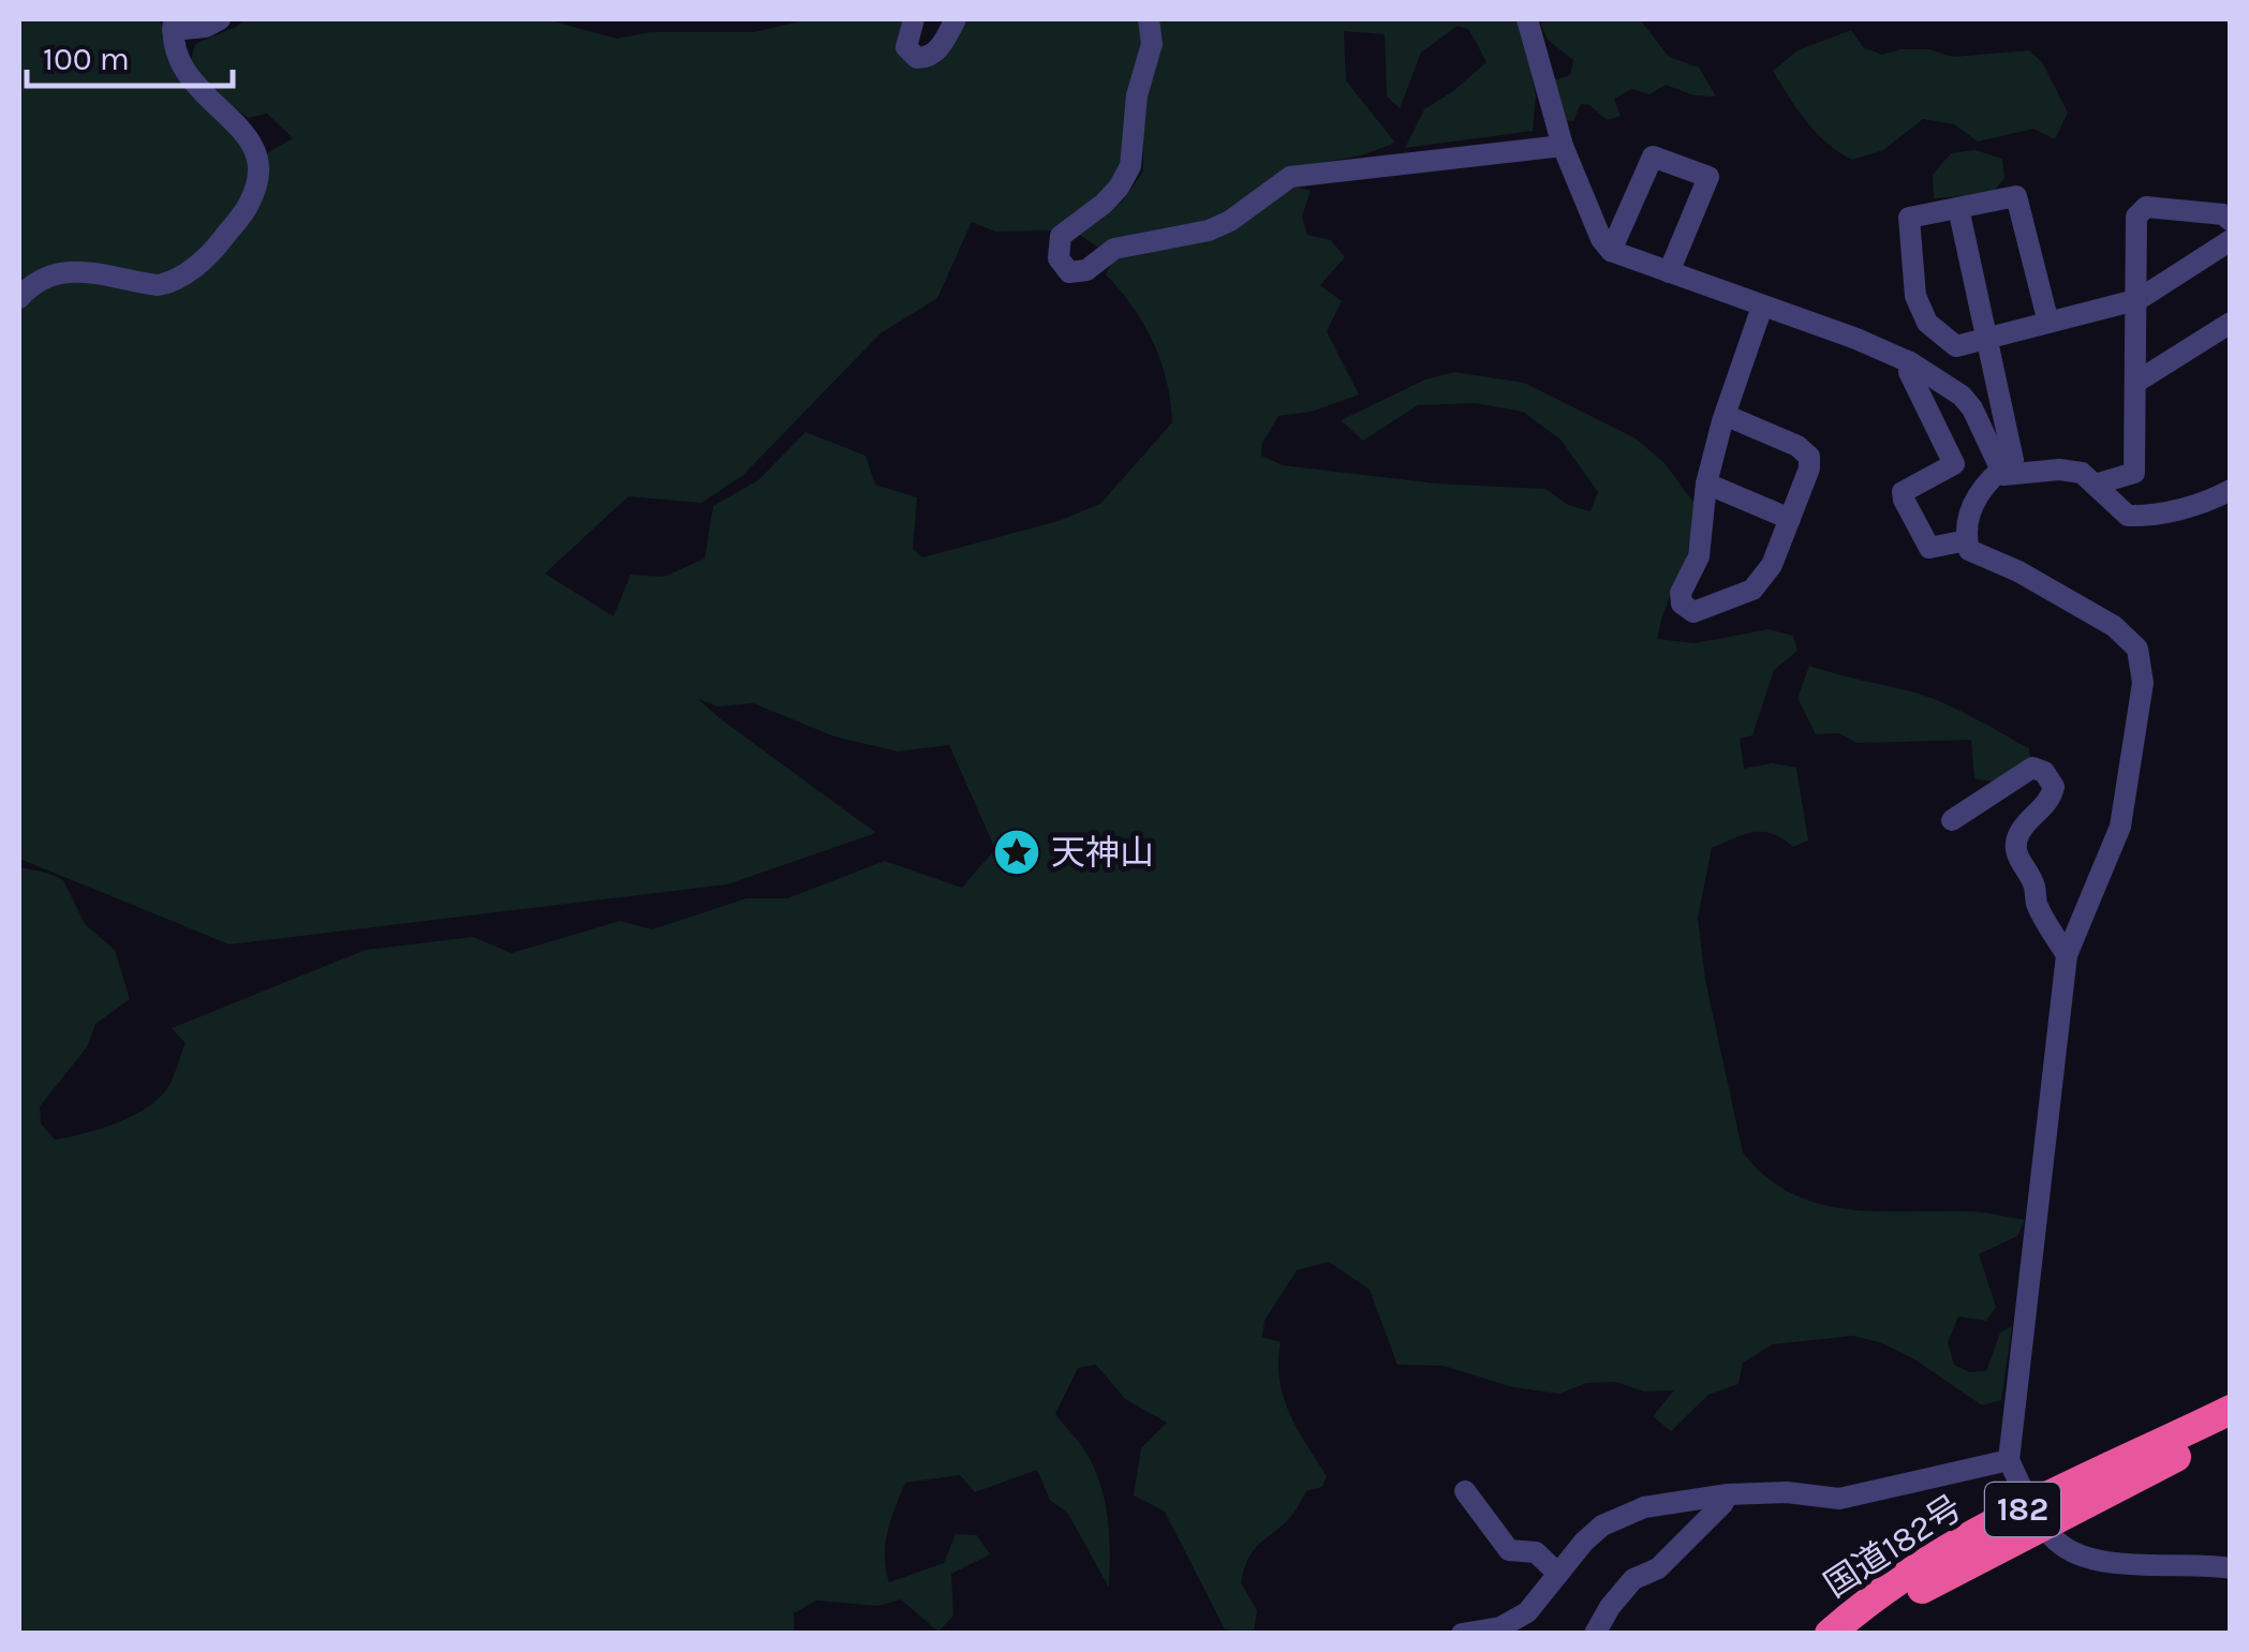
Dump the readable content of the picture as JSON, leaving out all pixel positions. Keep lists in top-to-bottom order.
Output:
{
  "streets": {
    "highway": ["182", "国道182号"]
  },
  "places": {
    "place": ["天神山"]
  },
  "scale_bar": "100 m"
}
